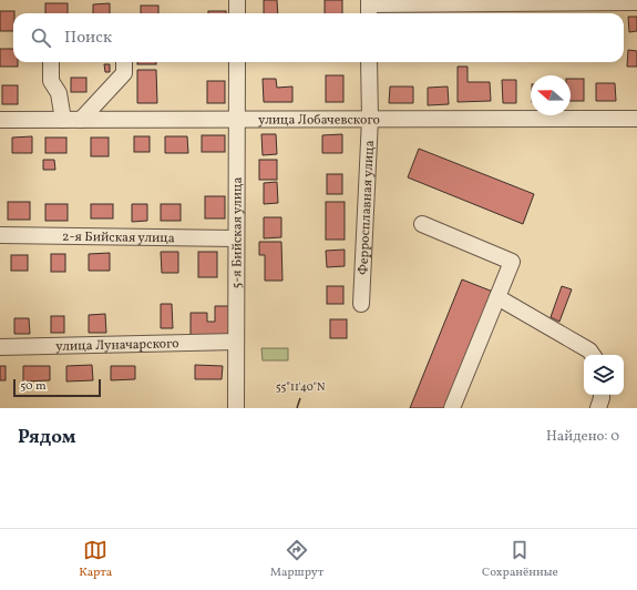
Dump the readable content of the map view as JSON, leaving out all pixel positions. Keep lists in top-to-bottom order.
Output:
{
  "streets": {
    "street": [
      "улица Лобачевского",
      "Ферросплавная улица",
      "5-я Бийская улица",
      "2-я Бийская улица",
      "улица Луначарского"
    ]
  },
  "crossings": [
    ["улица Лобачевского", "Ферросплавная улица"],
    ["улица Лобачевского", "5-я Бийская улица"],
    ["5-я Бийская улица", "2-я Бийская улица"],
    ["5-я Бийская улица", "улица Луначарского"]
  ],
  "scale_bar": "50 m",
  "north": "left",
  "page": {
    "search": "Поиск",
    "scale": "50 m",
    "heading": ["Рядом", "Найдено: 0"],
    "nav": ["Карта", "Маршрут", "Сохранённые"]
  },
  "coordinates": ["55°11'40\"N"]
}
